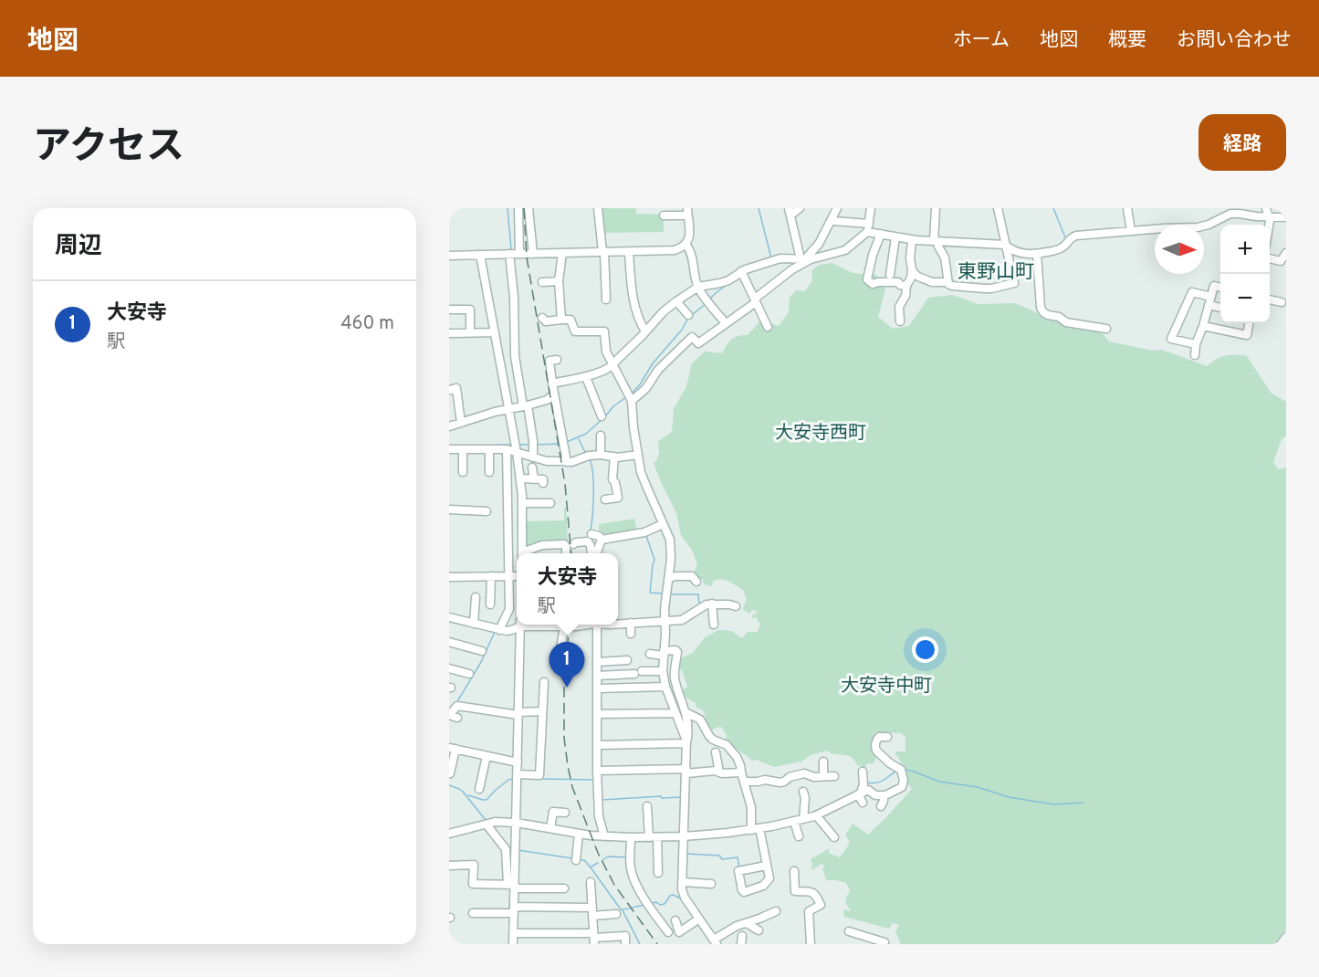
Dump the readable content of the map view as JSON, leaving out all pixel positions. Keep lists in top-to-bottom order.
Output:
{
  "districts": ["東野山町", "大安寺西町", "大安寺中町"],
  "north": "right",
  "page": {
    "header": "地図",
    "nav": [
      "ホーム",
      "地図",
      "概要",
      "お問い合わせ"
    ],
    "title": "アクセス",
    "buttons": "経路",
    "heading": "周辺",
    "map_buttons": ["+", "−"],
    "list": [
      {
        "mark": "1",
        "name": "大安寺",
        "note": "駅",
        "value": "460 m"
      }
    ],
    "popup": ["大安寺", "駅"],
    "pins": "1"
  }
}
